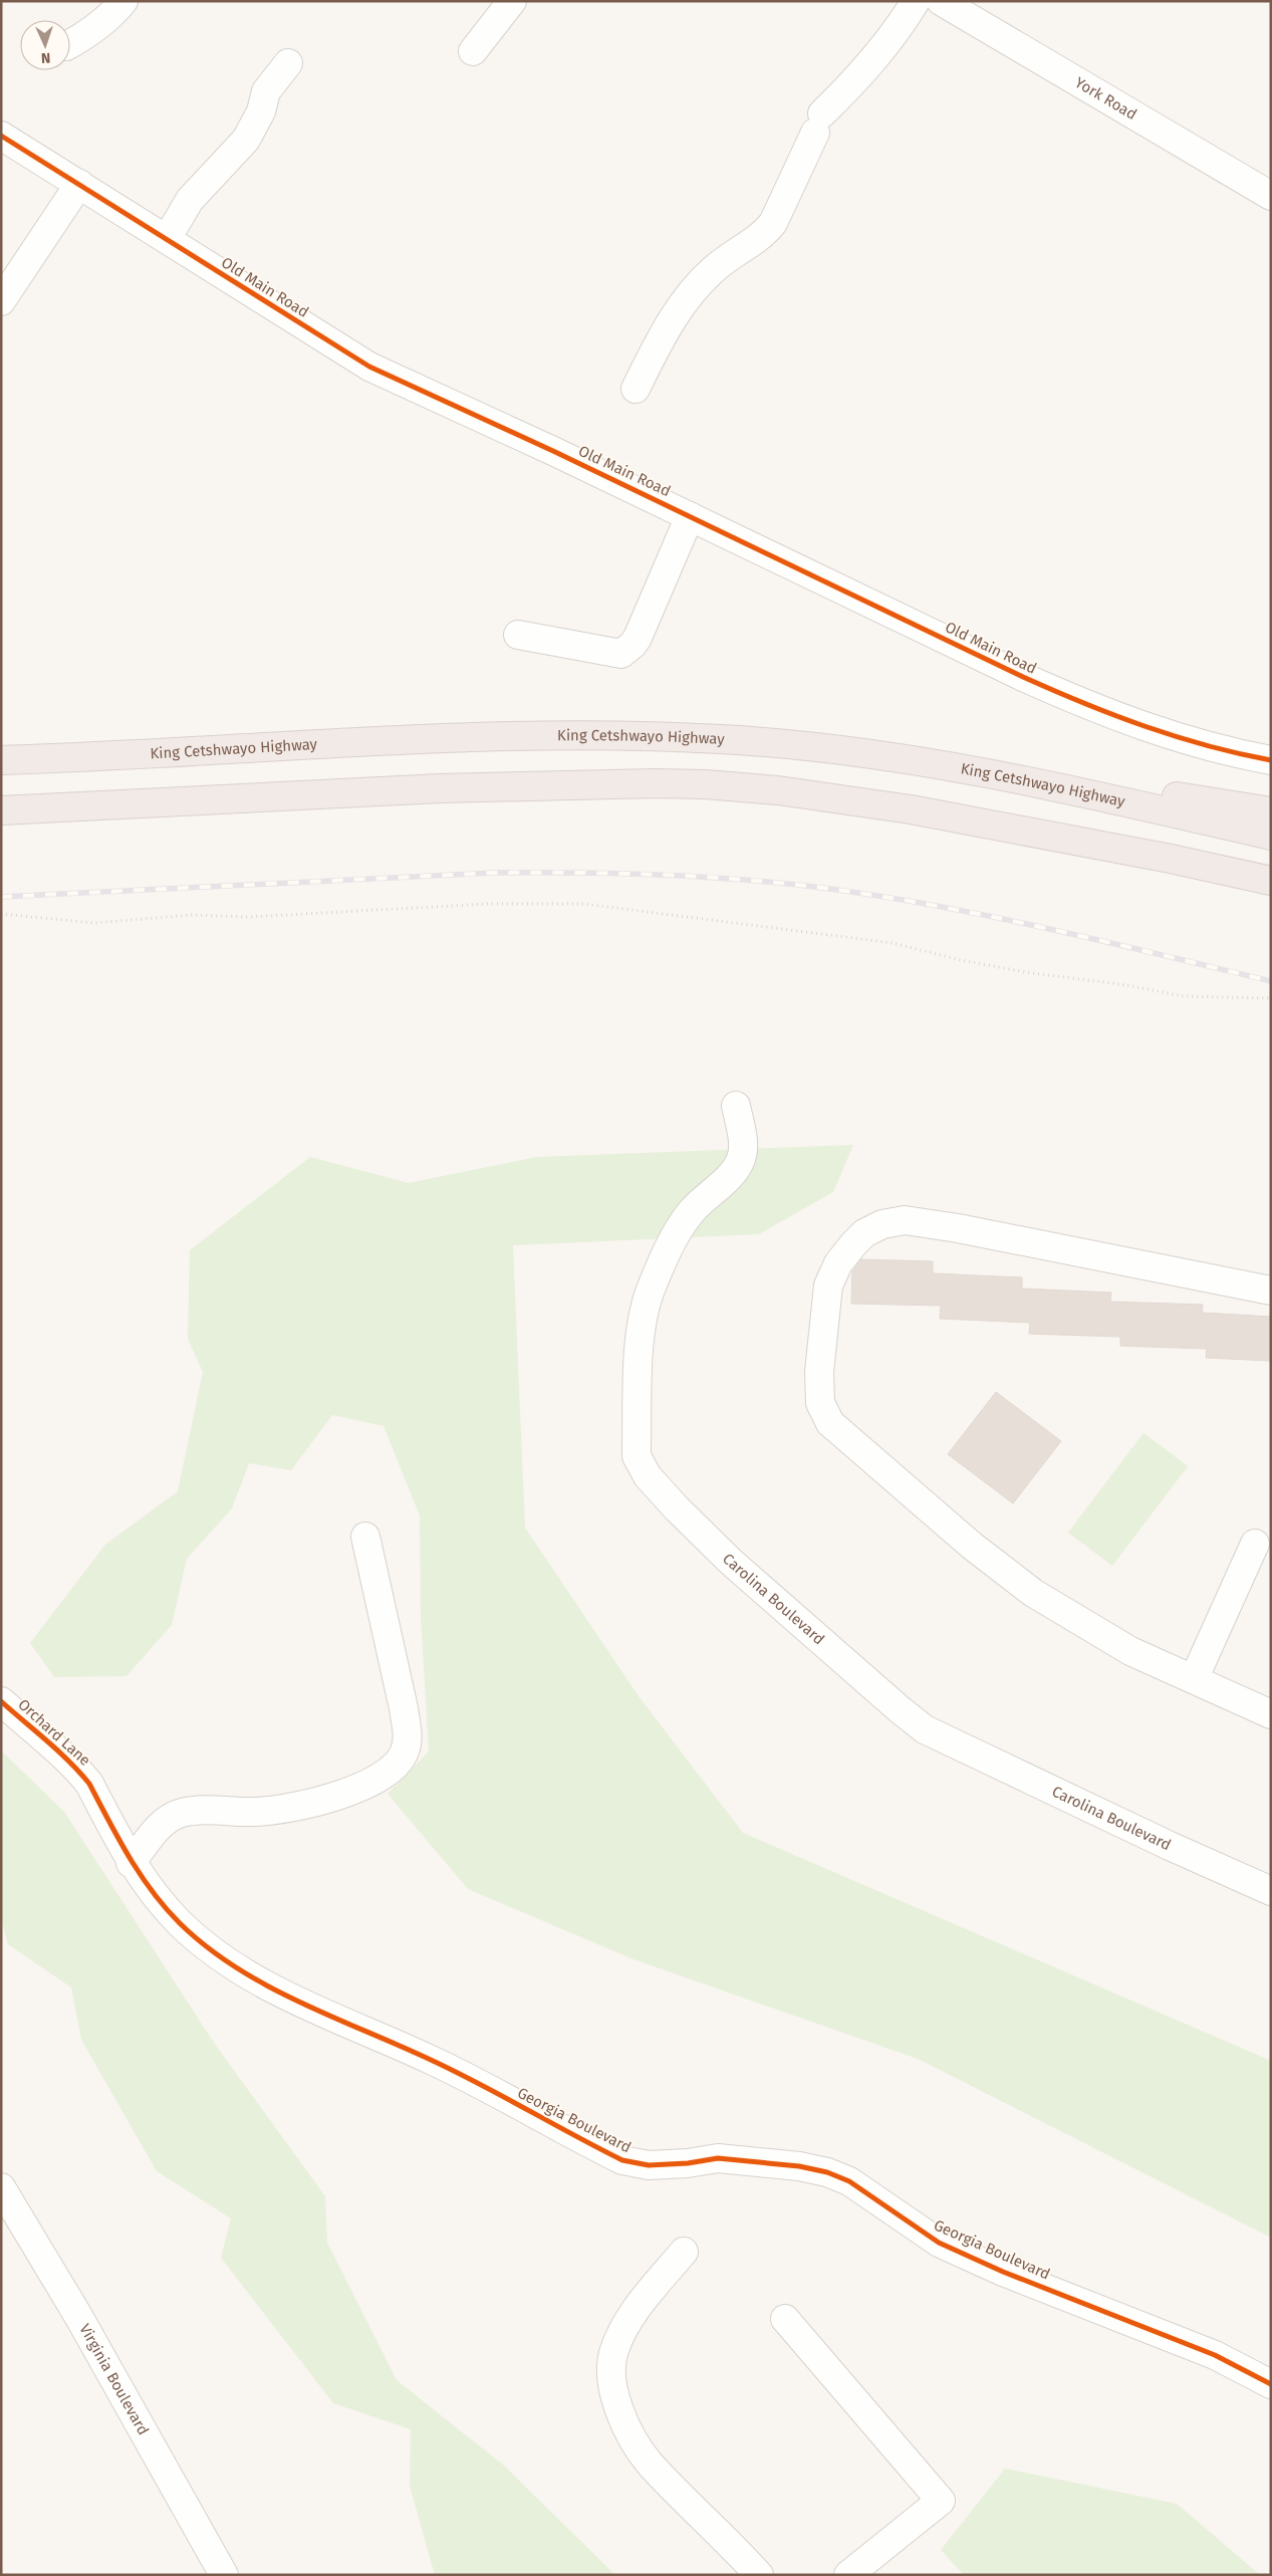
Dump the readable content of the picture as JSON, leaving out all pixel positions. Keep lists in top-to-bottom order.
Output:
{
  "streets": {
    "highway": ["King Cetshwayo Highway"],
    "street": [
      "York Road",
      "Old Main Road",
      "Carolina Boulevard",
      "Orchard Lane",
      "Georgia Boulevard",
      "Virginia Boulevard"
    ]
  },
  "crossings": [
    ["Orchard Lane", "Georgia Boulevard"]
  ],
  "north": "bottom"
}
